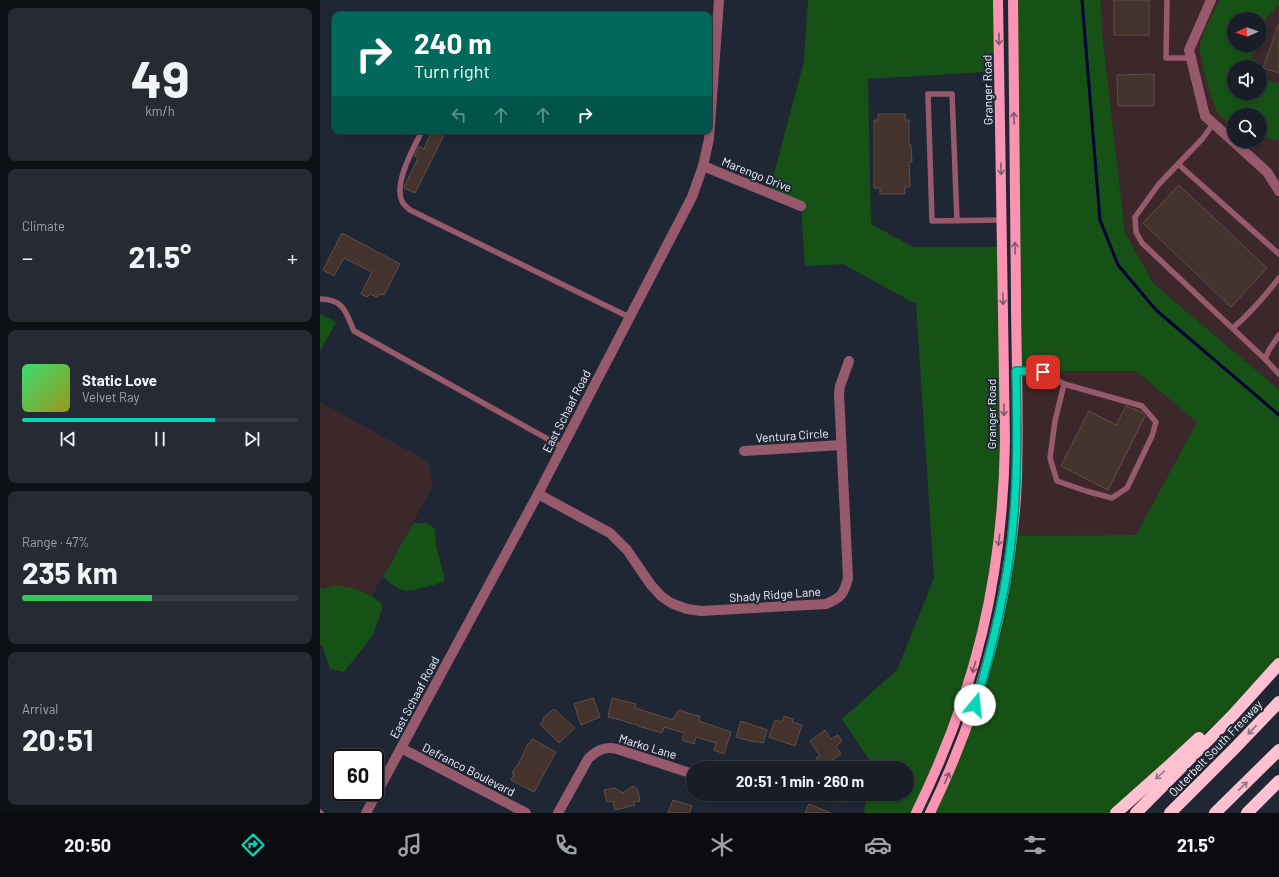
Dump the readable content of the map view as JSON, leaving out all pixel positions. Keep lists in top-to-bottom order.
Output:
{
  "streets": {
    "highway": ["Outerbelt South Freeway"],
    "main road": ["Granger Road"],
    "street": [
      "Marengo Drive",
      "East Schaaf Road",
      "Ventura Circle",
      "Shady Ridge Lane",
      "Marko Lane",
      "Defranco Boulevard"
    ]
  },
  "crossings": [
    ["Marengo Drive", "East Schaaf Road"],
    ["East Schaaf Road", "Shady Ridge Lane"],
    ["East Schaaf Road", "Defranco Boulevard"],
    ["Ventura Circle", "Shady Ridge Lane"]
  ],
  "north": "left",
  "page": {
    "tile": [
      ["49", "km/h"],
      "Climate",
      ["Range · 47%", "235 km"],
      ["Arrival", "20:51"]
    ],
    "turn": ["240 m", "Turn right"],
    "heat": ["−", "21.5°", "+"],
    "song": ["Static Love", "Velvet Ray"],
    "limit": "60",
    "trip": "20:51 · 1 min · 260 m",
    "tabs": ["20:50", "21.5°"]
  }
}
